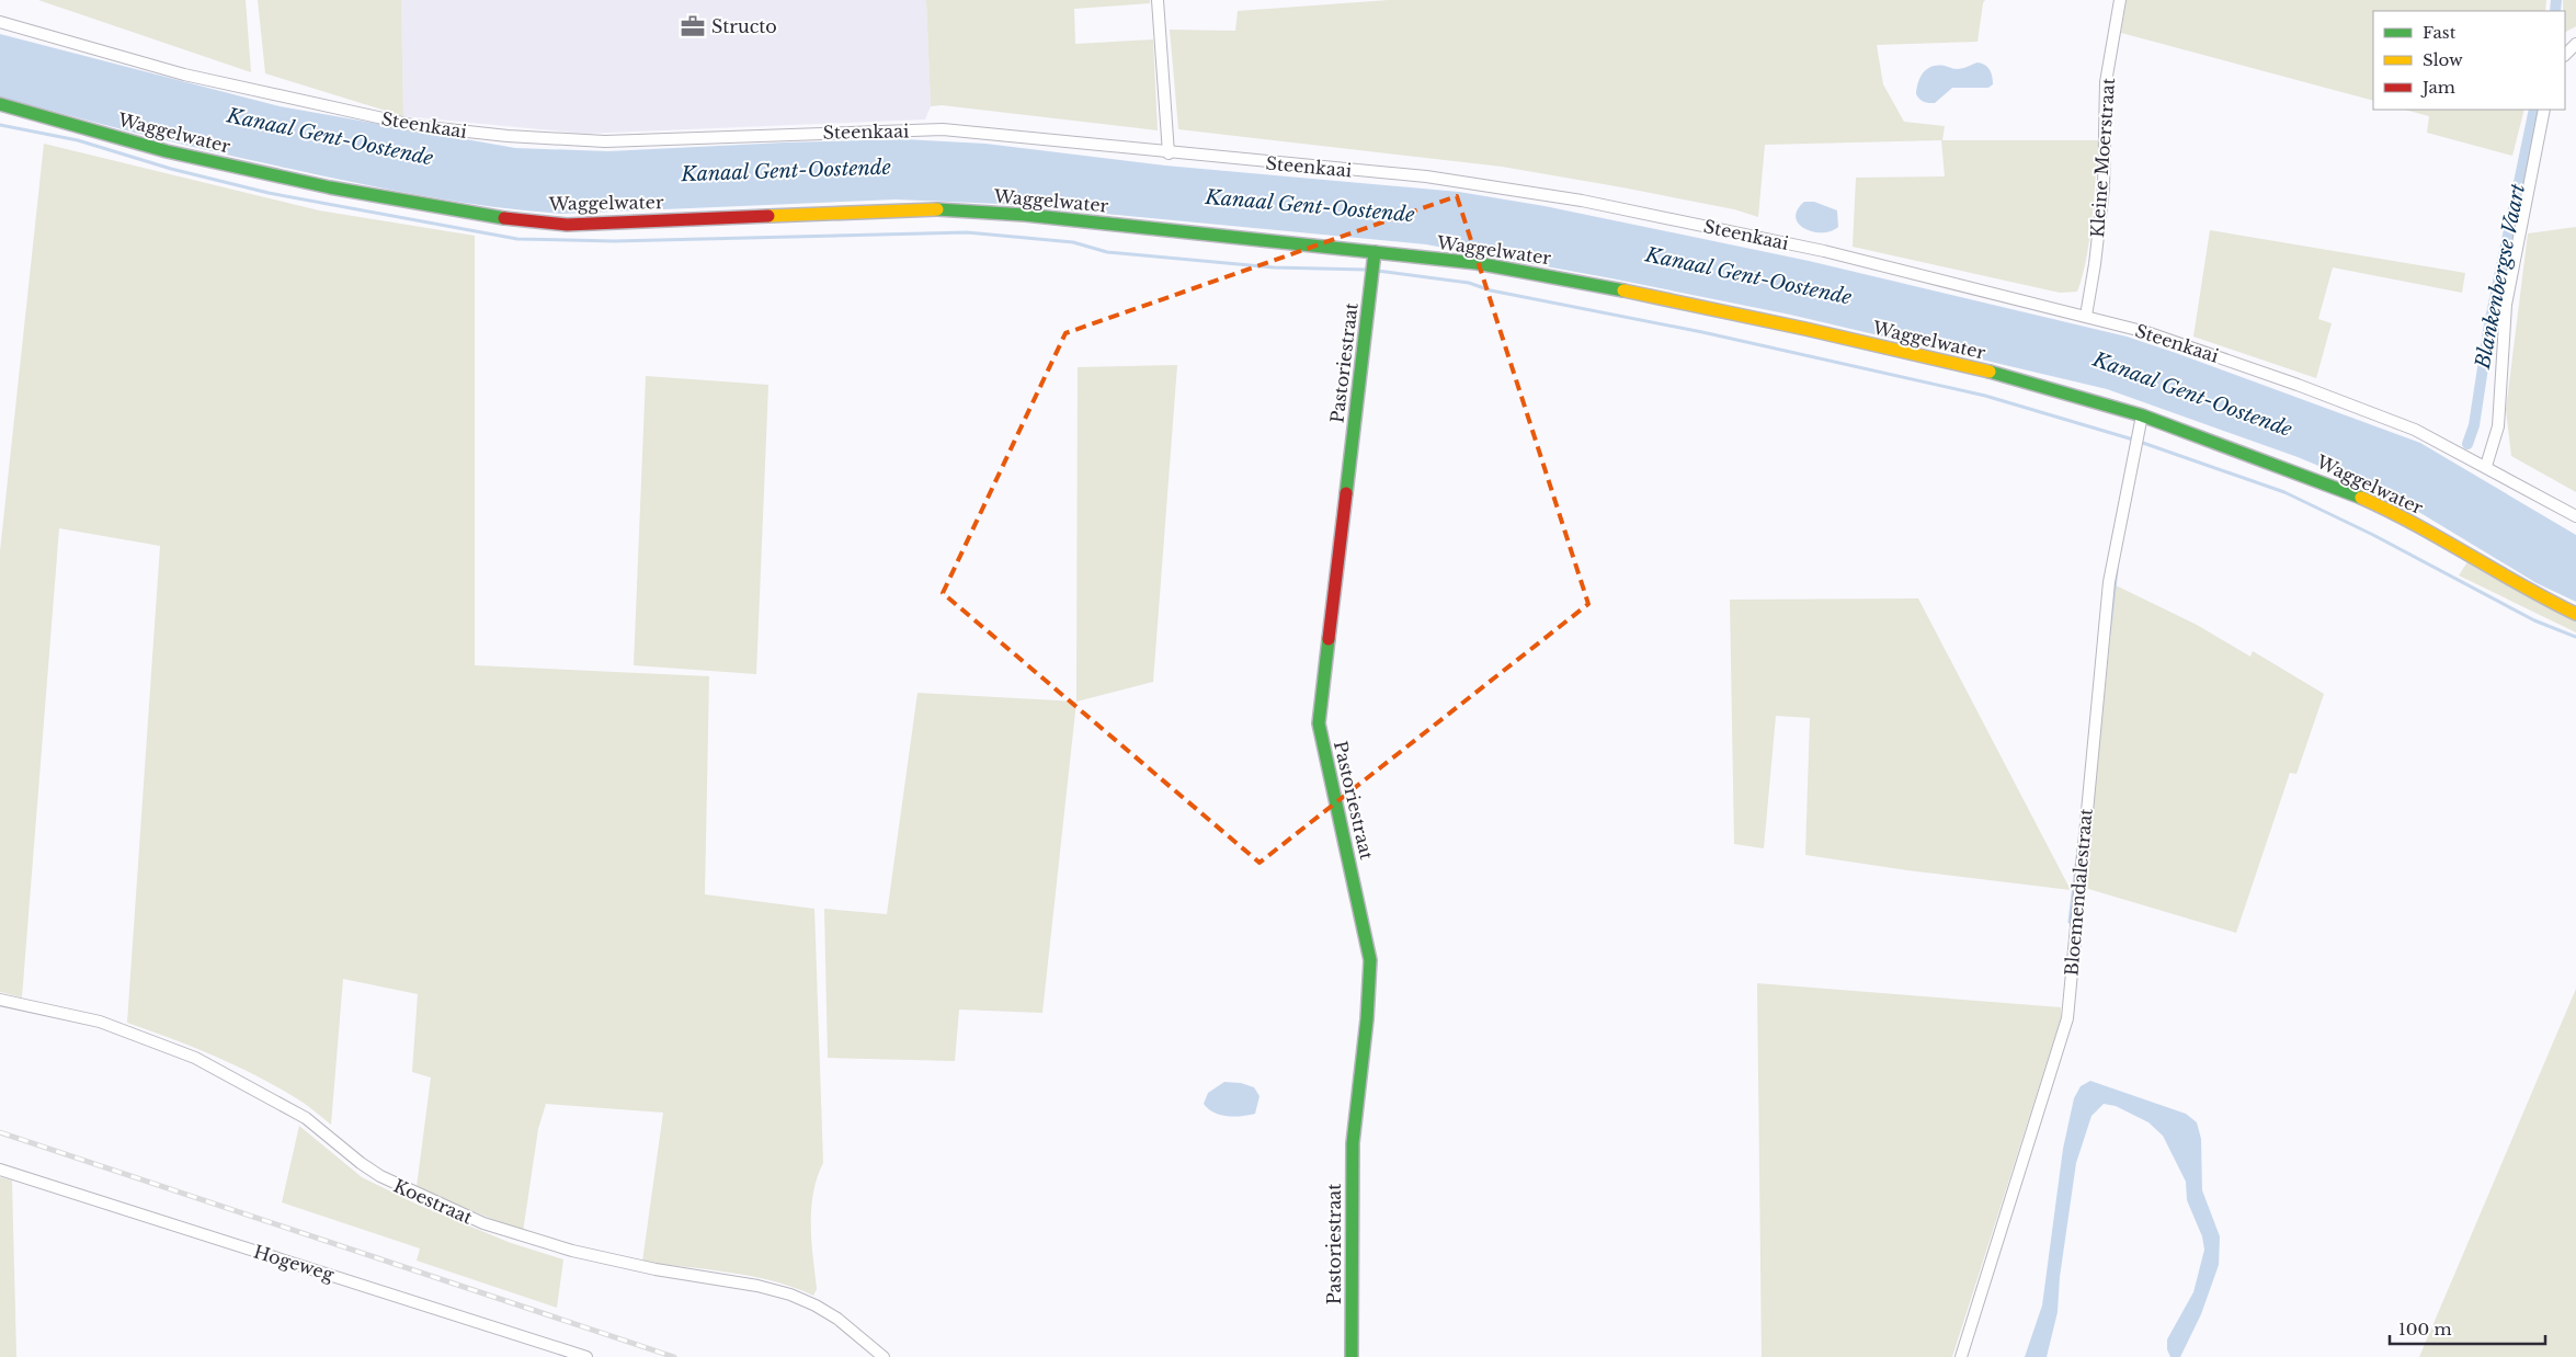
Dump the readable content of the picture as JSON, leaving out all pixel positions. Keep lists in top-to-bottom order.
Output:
{
  "streets": {
    "street": [
      "Steenkaai",
      "Waggelwater",
      "Kleine Moerstraat",
      "Pastoriestraat",
      "Bloemendalestraat",
      "Koestraat",
      "Hogeweg"
    ]
  },
  "crossings": [
    ["Steenkaai", "Kleine Moerstraat"],
    ["Waggelwater", "Pastoriestraat"],
    ["Waggelwater", "Bloemendalestraat"]
  ],
  "water": ["Kanaal Gent-Oostende", "Blankenbergse Vaart"],
  "places": {
    "office": ["Structo"]
  },
  "legend": ["Fast", "Slow", "Jam"],
  "scale_bar": "100 m"
}
